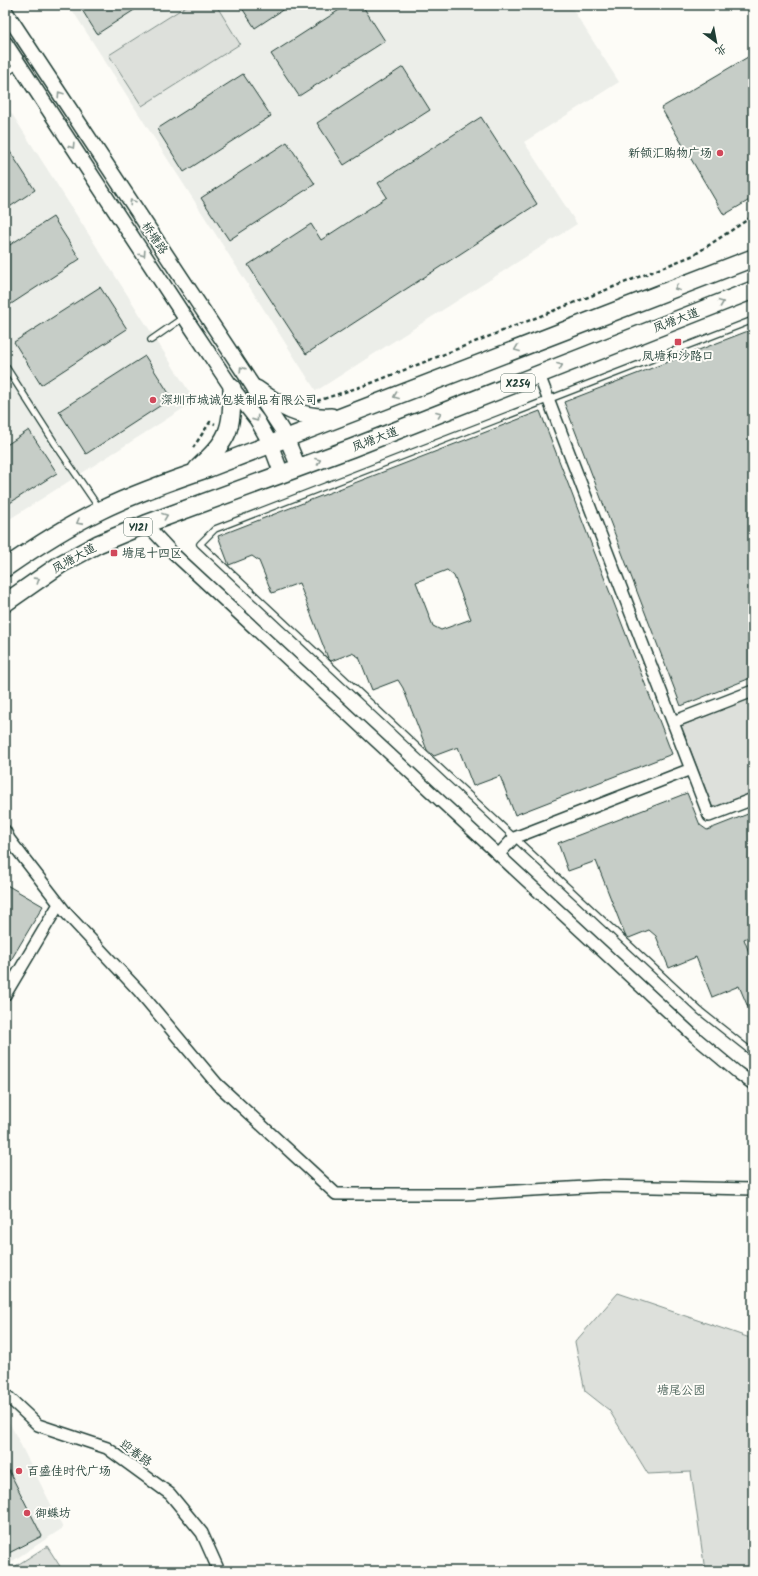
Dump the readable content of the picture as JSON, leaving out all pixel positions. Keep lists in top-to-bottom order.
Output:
{
  "streets": {
    "main road": ["凤塘大道", "X254", "Y121"],
    "street": ["桥塘路", "迎春路"]
  },
  "crossings": [
    ["桥塘路", "凤塘大道"],
    ["桥塘路", "X254"],
    ["桥塘路", "Y121"],
    ["X254", "Y121"]
  ],
  "parks": ["塘尾公园"],
  "places": {
    "other": [
      "新领汇购物广场",
      "深圳市城诚包装制品有限公司",
      "百盛佳时代广场",
      "御蝶坊"
    ],
    "transit": ["凤塘和沙路口", "塘尾十四区"]
  },
  "north": "bottom right"
}
